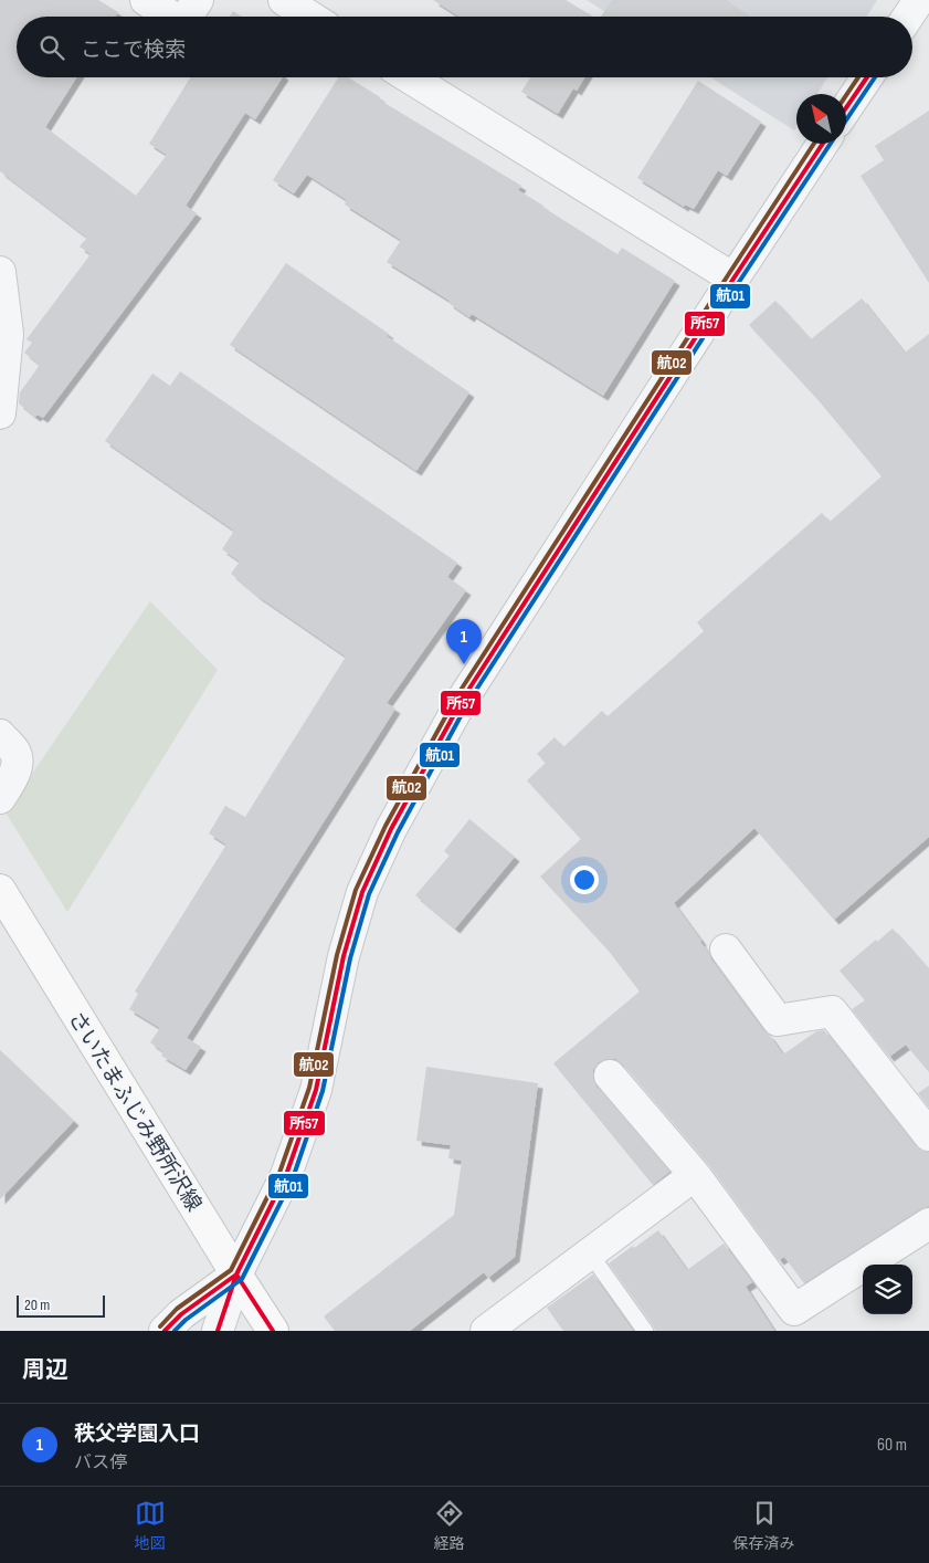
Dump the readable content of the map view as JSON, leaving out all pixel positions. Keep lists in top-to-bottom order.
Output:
{
  "streets": {
    "main road": ["さいたまふじみ野所沢線"]
  },
  "lines": ["transit line 所57", "transit line 航01", "transit line 航02"],
  "scale_bar": "20 m",
  "north": "top left",
  "page": {
    "search": "ここで検索",
    "pins": "1",
    "scale": "20 m",
    "heading": "周辺",
    "list": [
      {
        "mark": "1",
        "name": "秩父学園入口",
        "note": "バス停",
        "value": "60 m"
      }
    ],
    "nav": ["地図", "経路", "保存済み"]
  }
}
